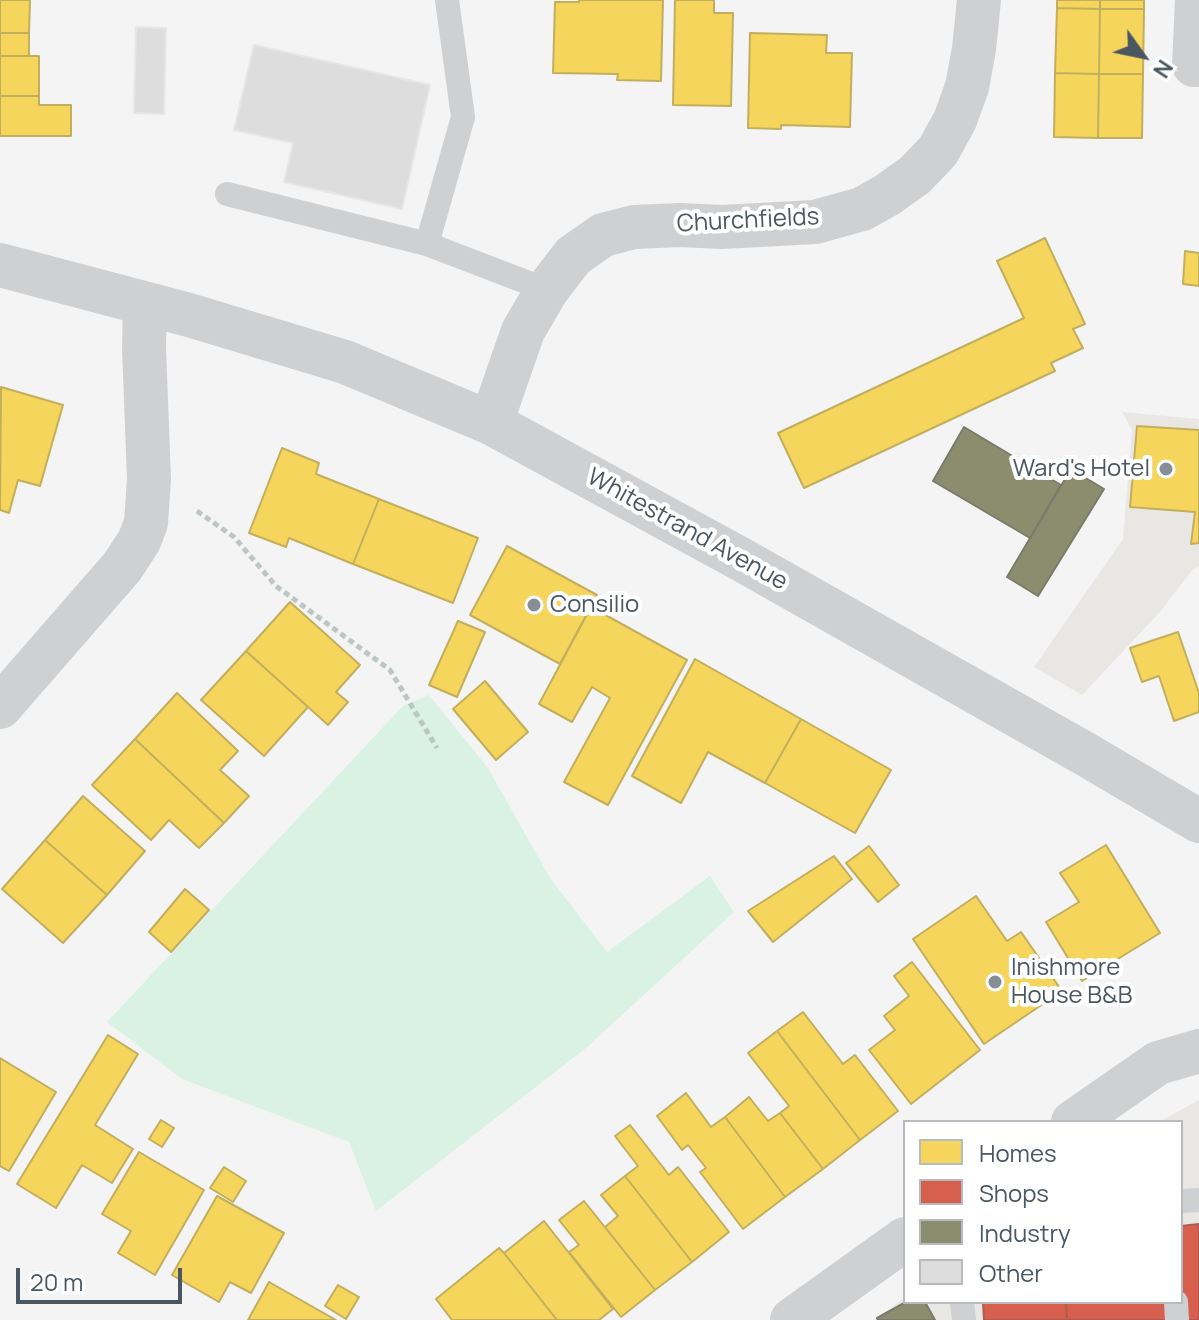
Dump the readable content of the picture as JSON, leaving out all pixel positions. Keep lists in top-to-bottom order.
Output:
{
  "streets": {
    "street": ["Churchfields", "Whitestrand Avenue"]
  },
  "crossings": [
    ["Churchfields", "Whitestrand Avenue"]
  ],
  "places": ["Ward's Hotel", "Consilio", "Inishmore House B&B"],
  "legend": [
    "Homes",
    "Shops",
    "Industry",
    "Other"
  ],
  "scale_bar": "20 m",
  "north": "bottom right"
}
